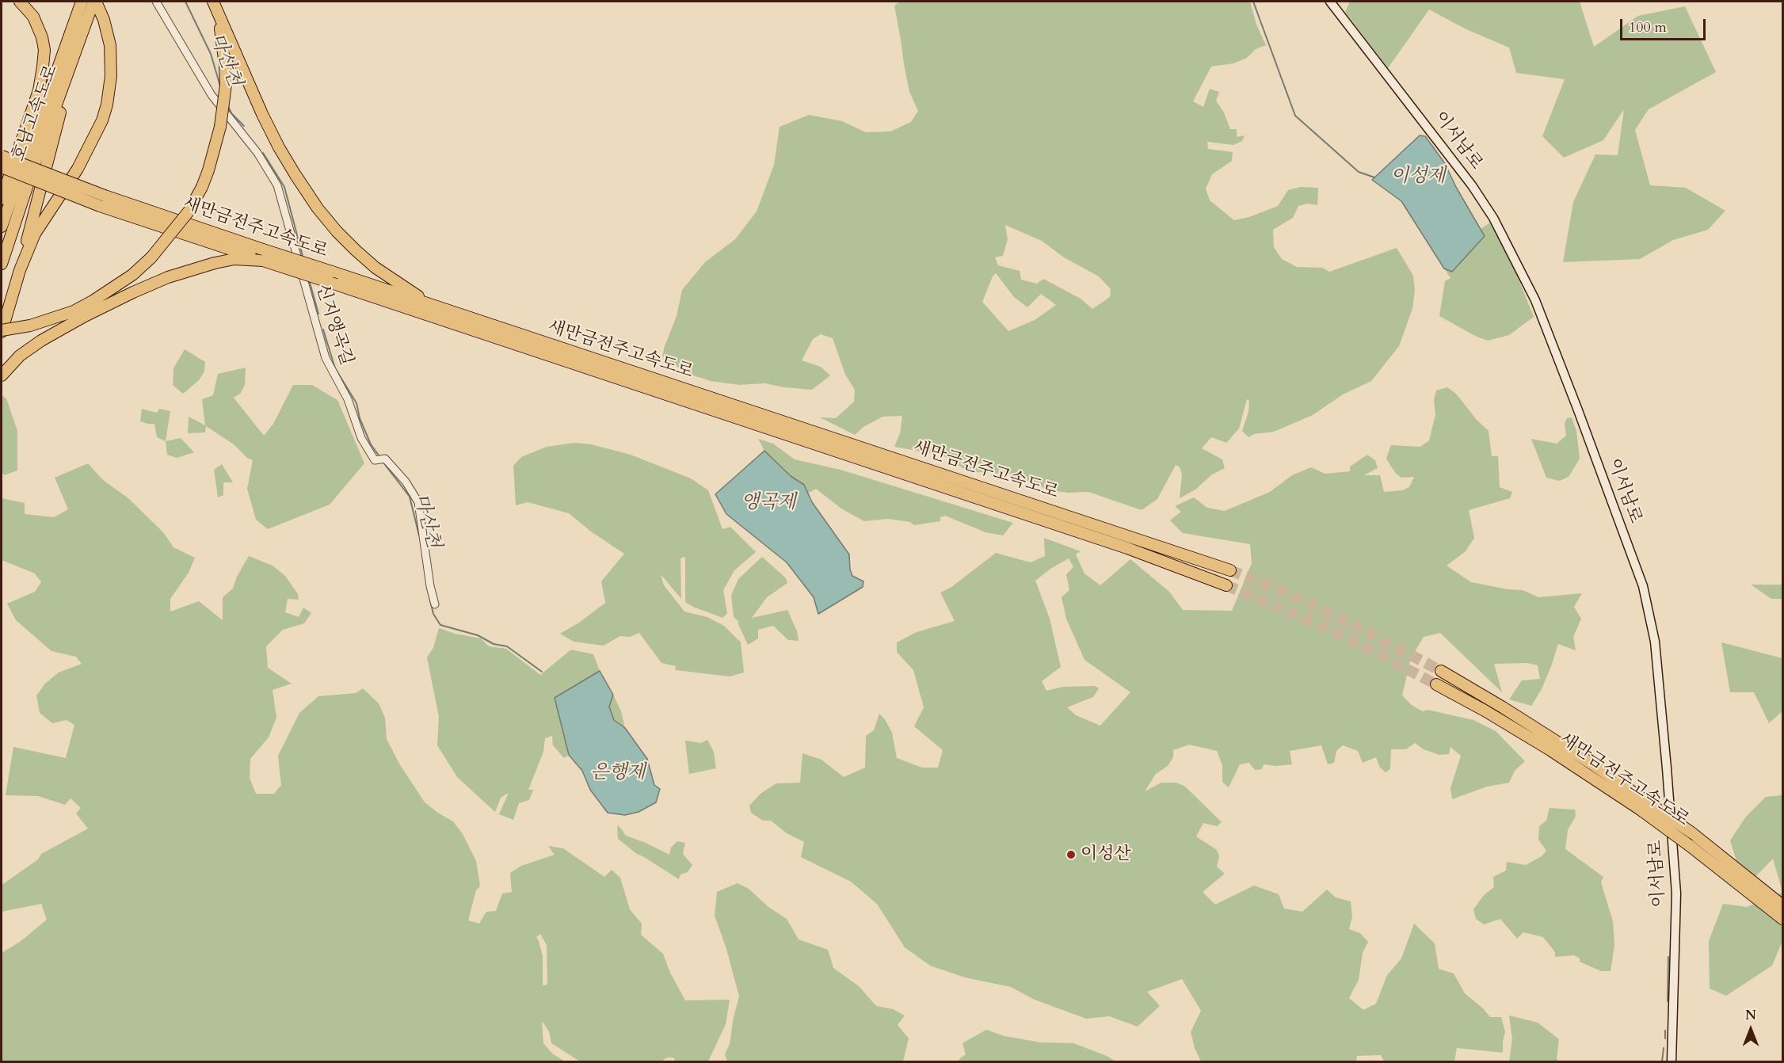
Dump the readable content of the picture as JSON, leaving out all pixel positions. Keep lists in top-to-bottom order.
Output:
{
  "streets": {
    "highway": ["호남고속도로", "새만금전주고속도로"],
    "main road": ["이서남로"],
    "street": ["신지앵곡길"]
  },
  "water": [
    "마산천",
    "이성제",
    "앵곡제",
    "은행제"
  ],
  "places": ["이성산"],
  "scale_bar": "100 m",
  "north": "top"
}
